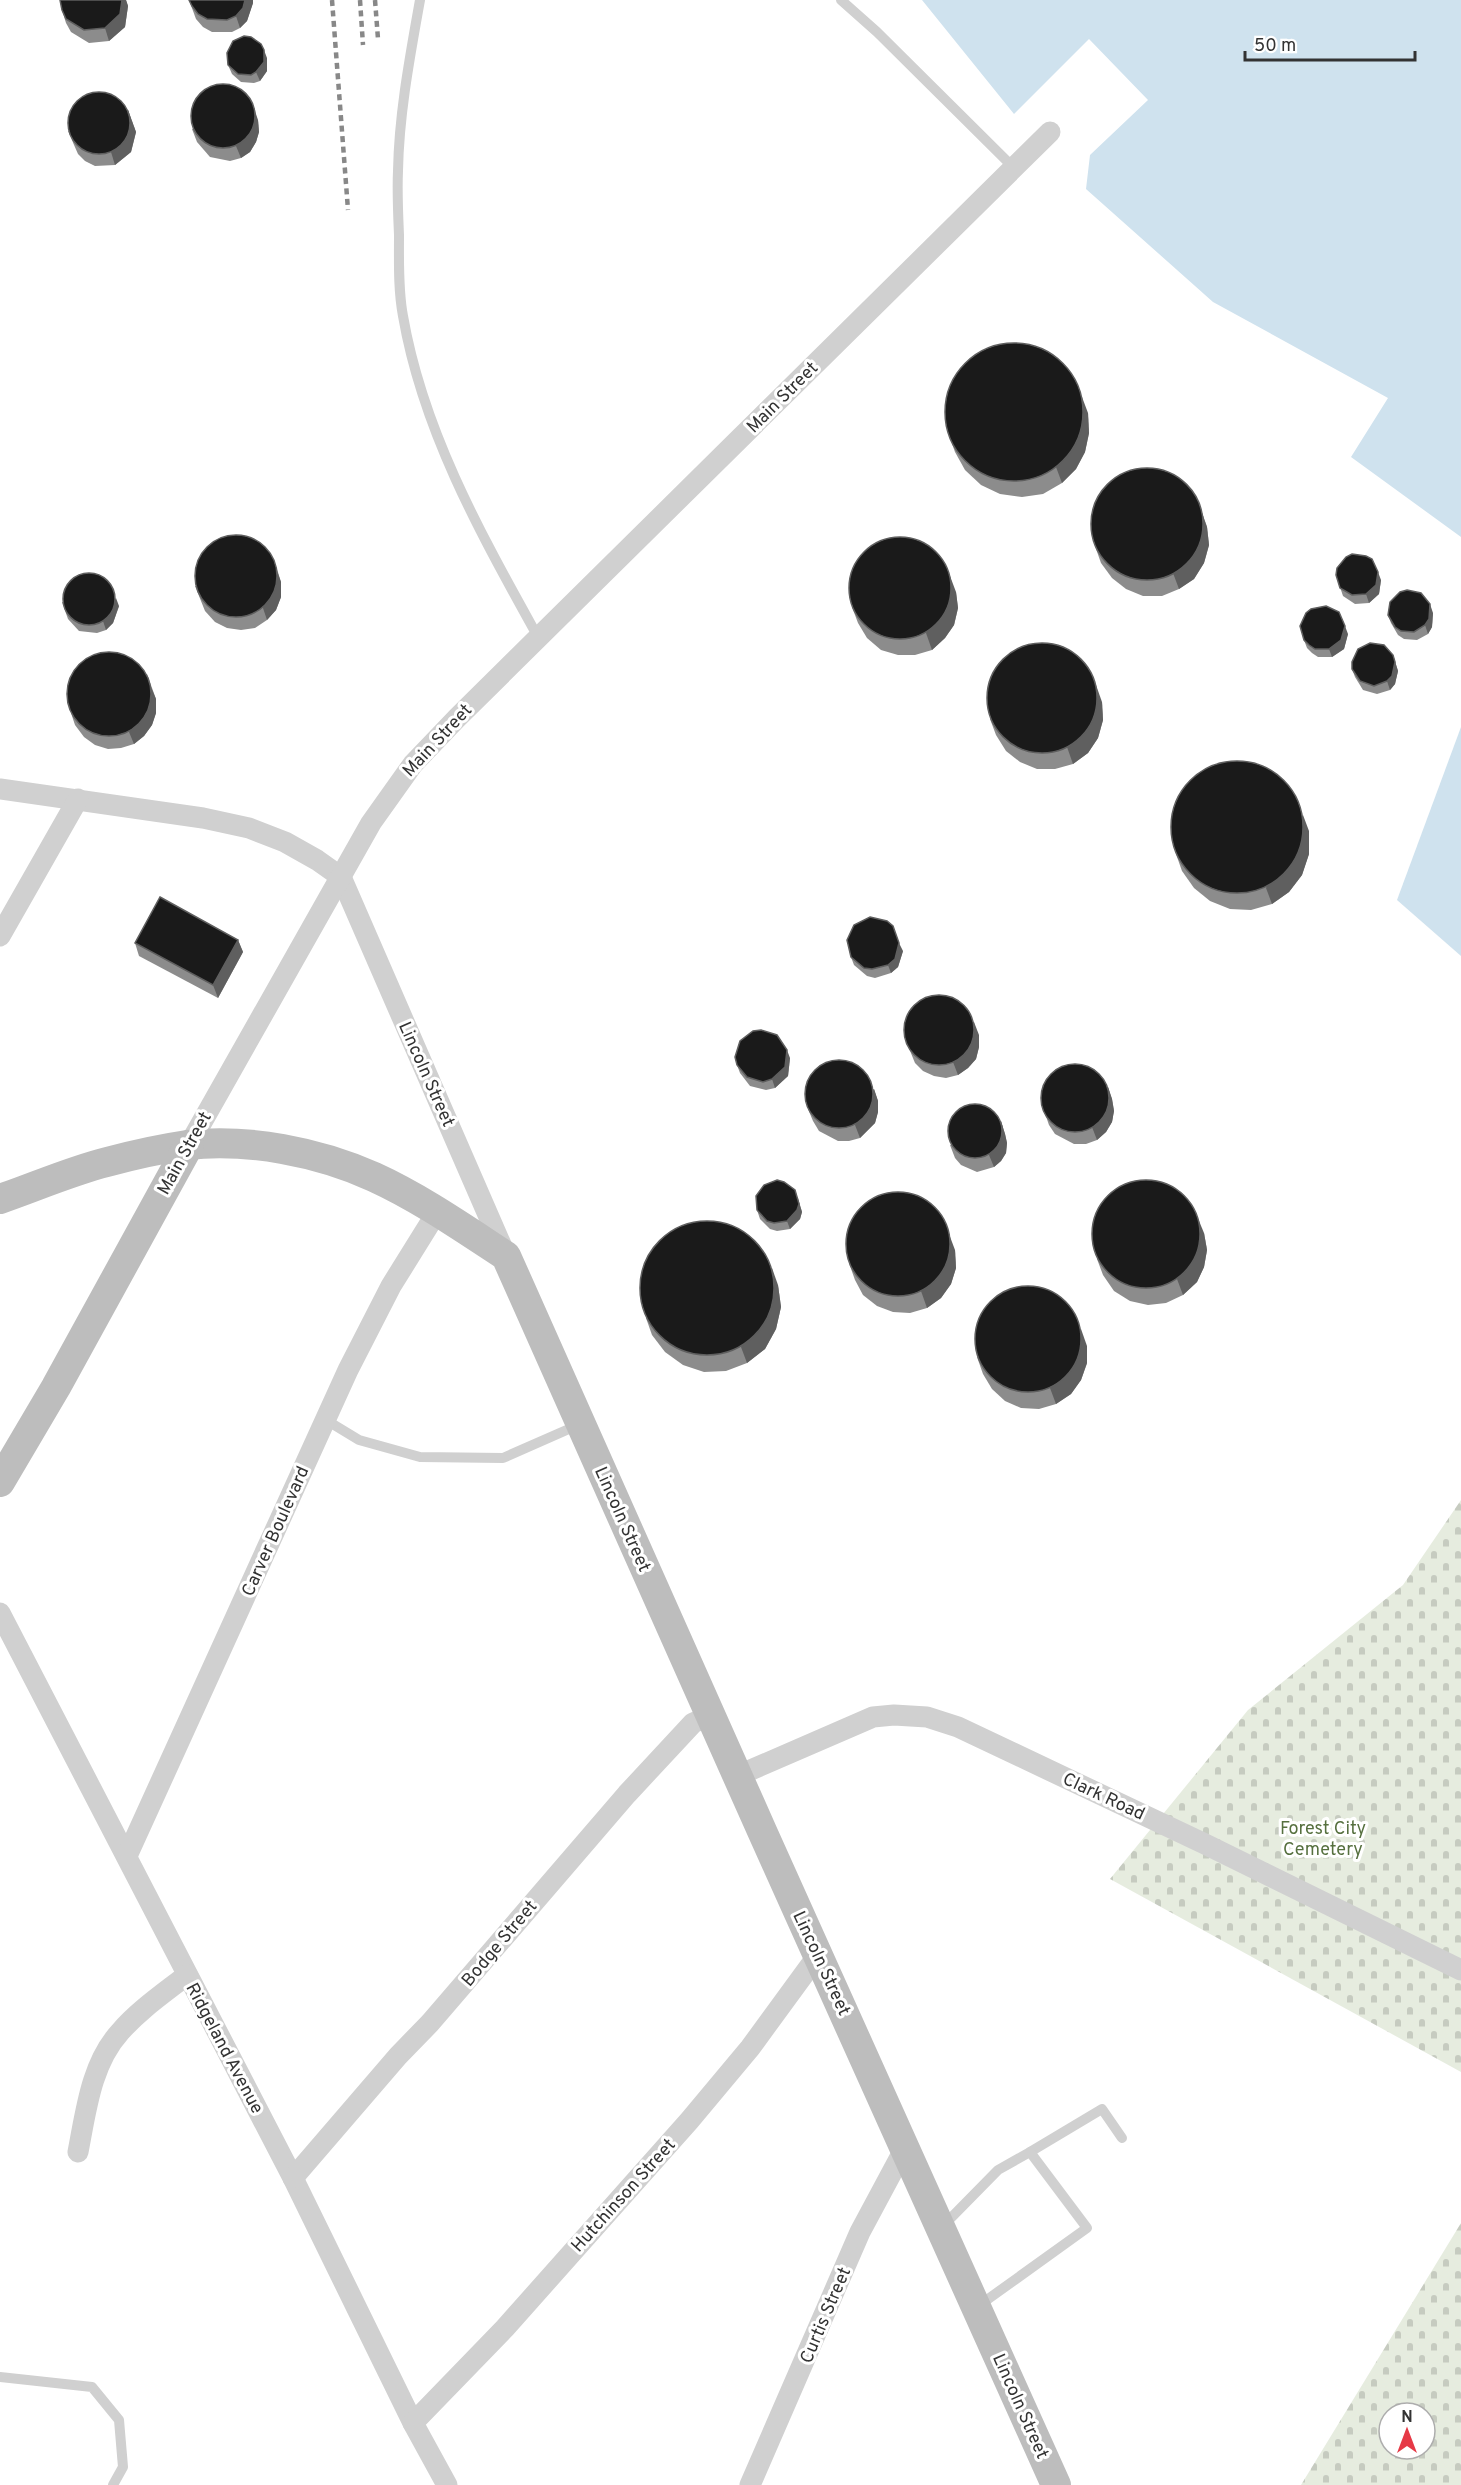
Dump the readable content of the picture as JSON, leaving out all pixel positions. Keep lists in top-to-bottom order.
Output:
{
  "streets": {
    "main road": ["Main Street", "Lincoln Street"],
    "street": [
      "Carver Boulevard",
      "Clark Road",
      "Bodge Street",
      "Ridgeland Avenue",
      "Hutchinson Street",
      "Curtis Street"
    ]
  },
  "crossings": [
    ["Main Street", "Lincoln Street"],
    ["Lincoln Street", "Clark Road"],
    ["Lincoln Street", "Bodge Street"],
    ["Lincoln Street", "Hutchinson Street"],
    ["Lincoln Street", "Curtis Street"],
    ["Carver Boulevard", "Ridgeland Avenue"],
    ["Bodge Street", "Ridgeland Avenue"],
    ["Ridgeland Avenue", "Hutchinson Street"]
  ],
  "parks": ["Forest City Cemetery"],
  "scale_bar": "50 m",
  "north": "top"
}
